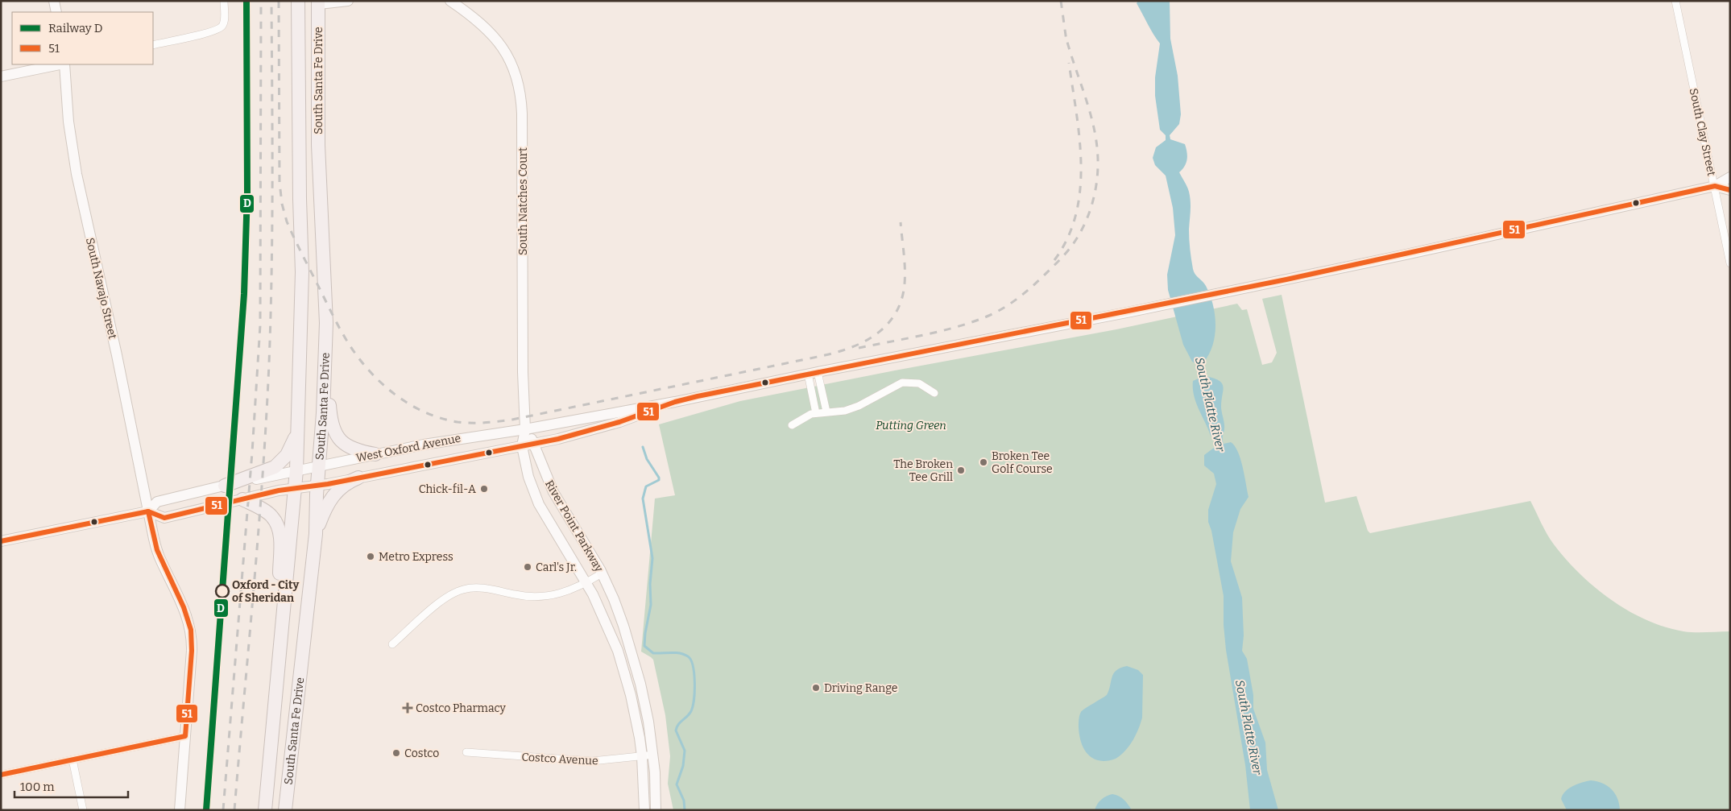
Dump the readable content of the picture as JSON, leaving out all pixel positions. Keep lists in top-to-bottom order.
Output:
{
  "streets": {
    "highway": ["South Santa Fe Drive"],
    "main road": [
      "South Natches Court",
      "South Navajo Street",
      "West Oxford Avenue",
      "River Point Parkway"
    ],
    "street": ["South Clay Street", "Costco Avenue"]
  },
  "crossings": [
    ["South Santa Fe Drive", "West Oxford Avenue"],
    ["South Clay Street", "West Oxford Avenue"],
    ["South Natches Court", "West Oxford Avenue"],
    ["South Natches Court", "River Point Parkway"],
    ["South Navajo Street", "West Oxford Avenue"],
    ["West Oxford Avenue", "River Point Parkway"],
    ["River Point Parkway", "Costco Avenue"]
  ],
  "water": ["South Platte River"],
  "parks": ["Putting Green"],
  "places": {
    "other": [
      "Broken Tee Golf Course",
      "The Broken Tee Grill",
      "Chick-fil-A",
      "Metro Express",
      "Carl's Jr.",
      "Oxford - City of Sheridan",
      "Driving Range",
      "Costco"
    ],
    "health": ["Costco Pharmacy"]
  },
  "lines": ["rail line D", "transit line 51"],
  "legend": ["Railway D", "51"],
  "scale_bar": "100 m"
}
